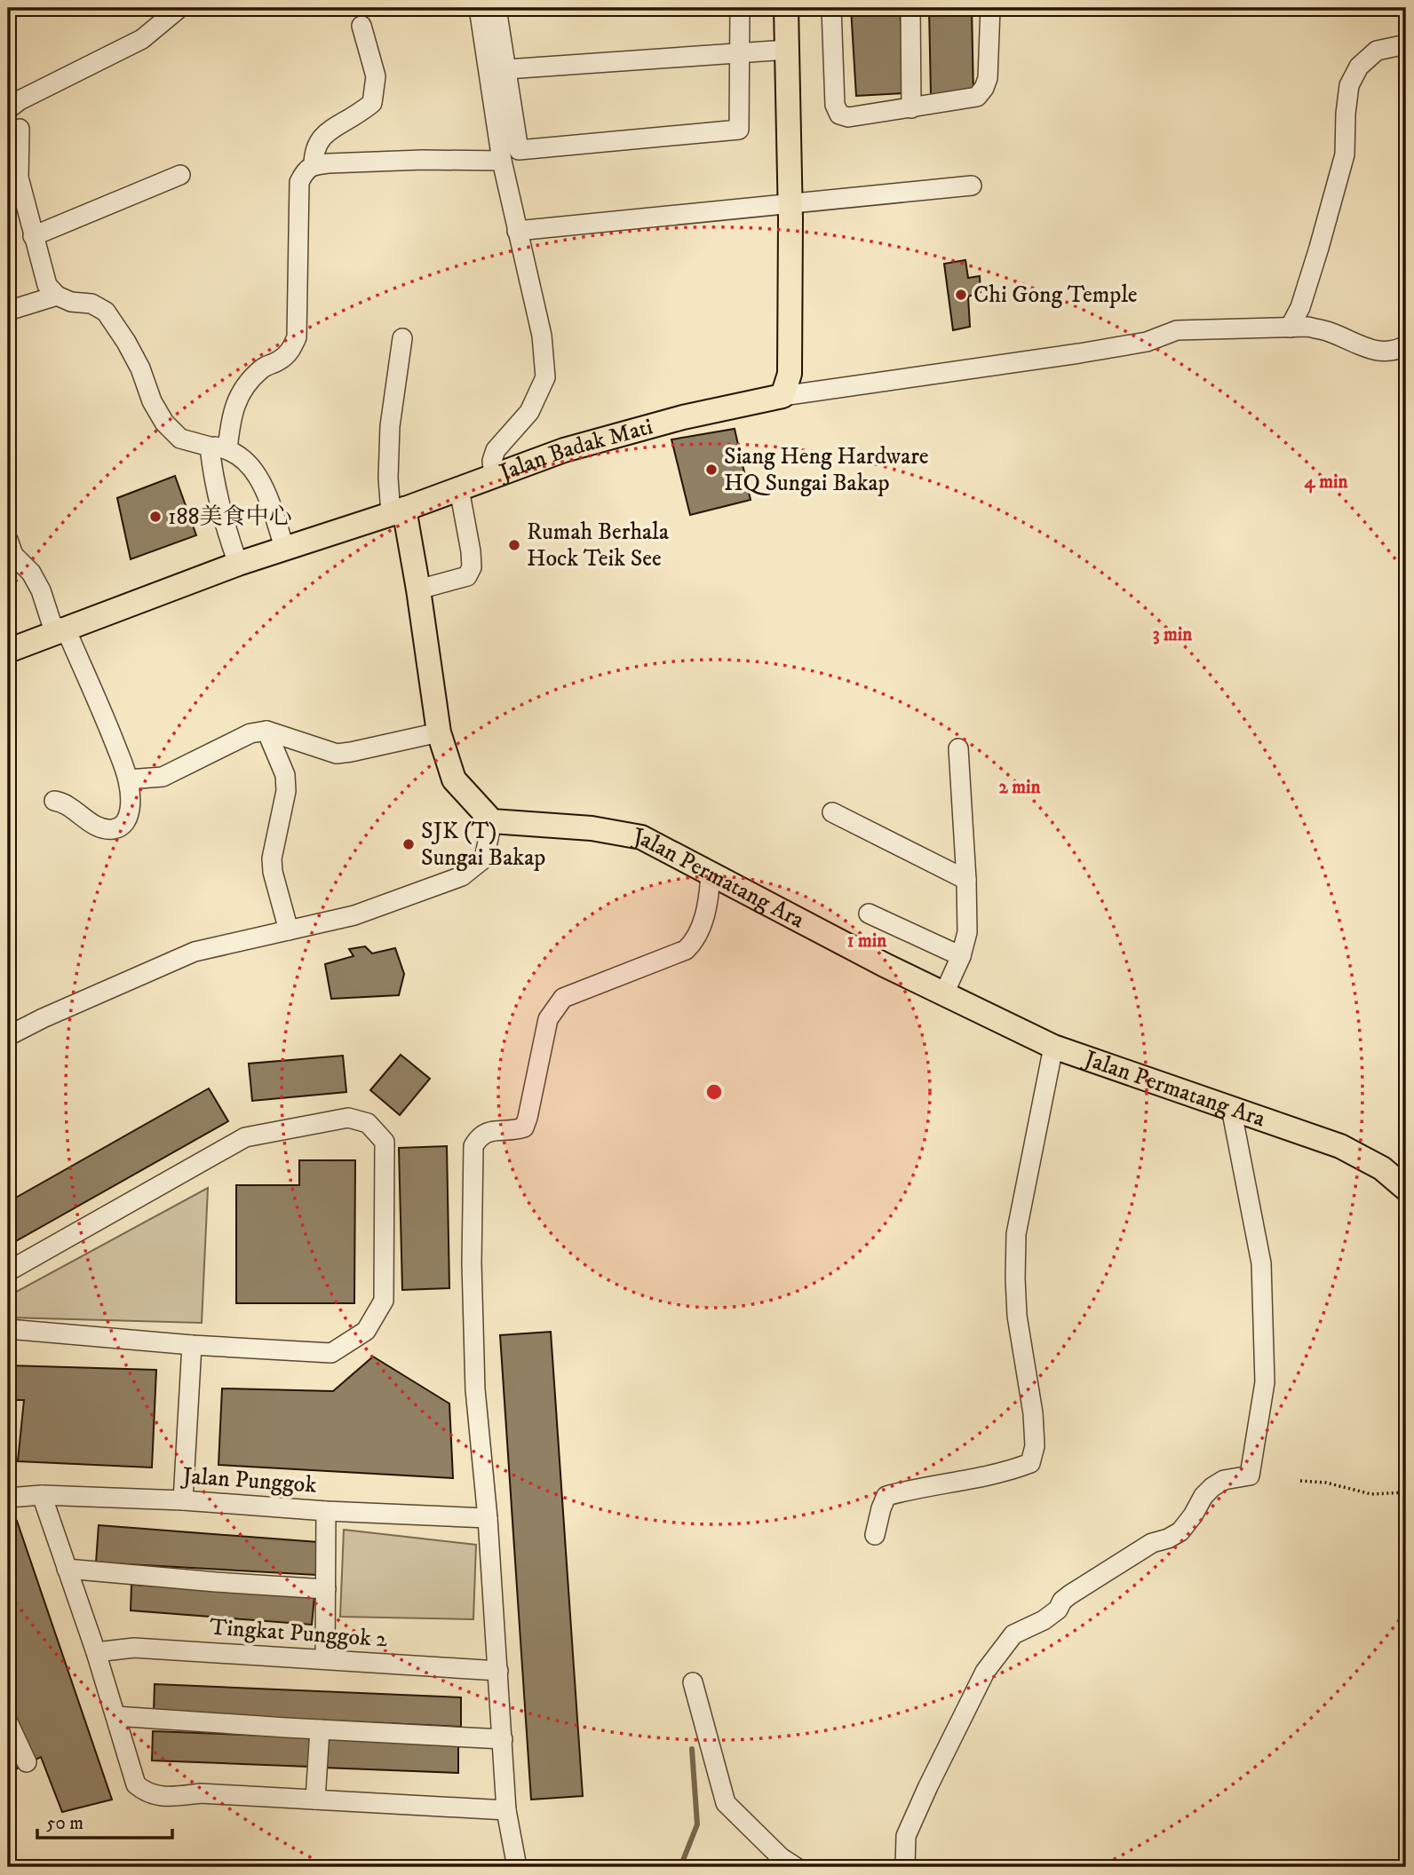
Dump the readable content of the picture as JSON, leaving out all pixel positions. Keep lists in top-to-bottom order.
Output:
{
  "streets": {
    "main road": ["Jalan Badak Mati", "Jalan Permatang Ara"],
    "street": ["Jalan Punggok", "Tingkat Punggok 2"]
  },
  "places": [
    "Chi Gong Temple",
    "Siang Heng Hardware HQ Sungai Bakap",
    "188美食中心",
    "Rumah Berhala Hock Teik See",
    "SJK (T) Sungai Bakap"
  ],
  "scale_bar": "50 m",
  "rings": [
    "4 min",
    "3 min",
    "2 min",
    "1 min"
  ]
}
